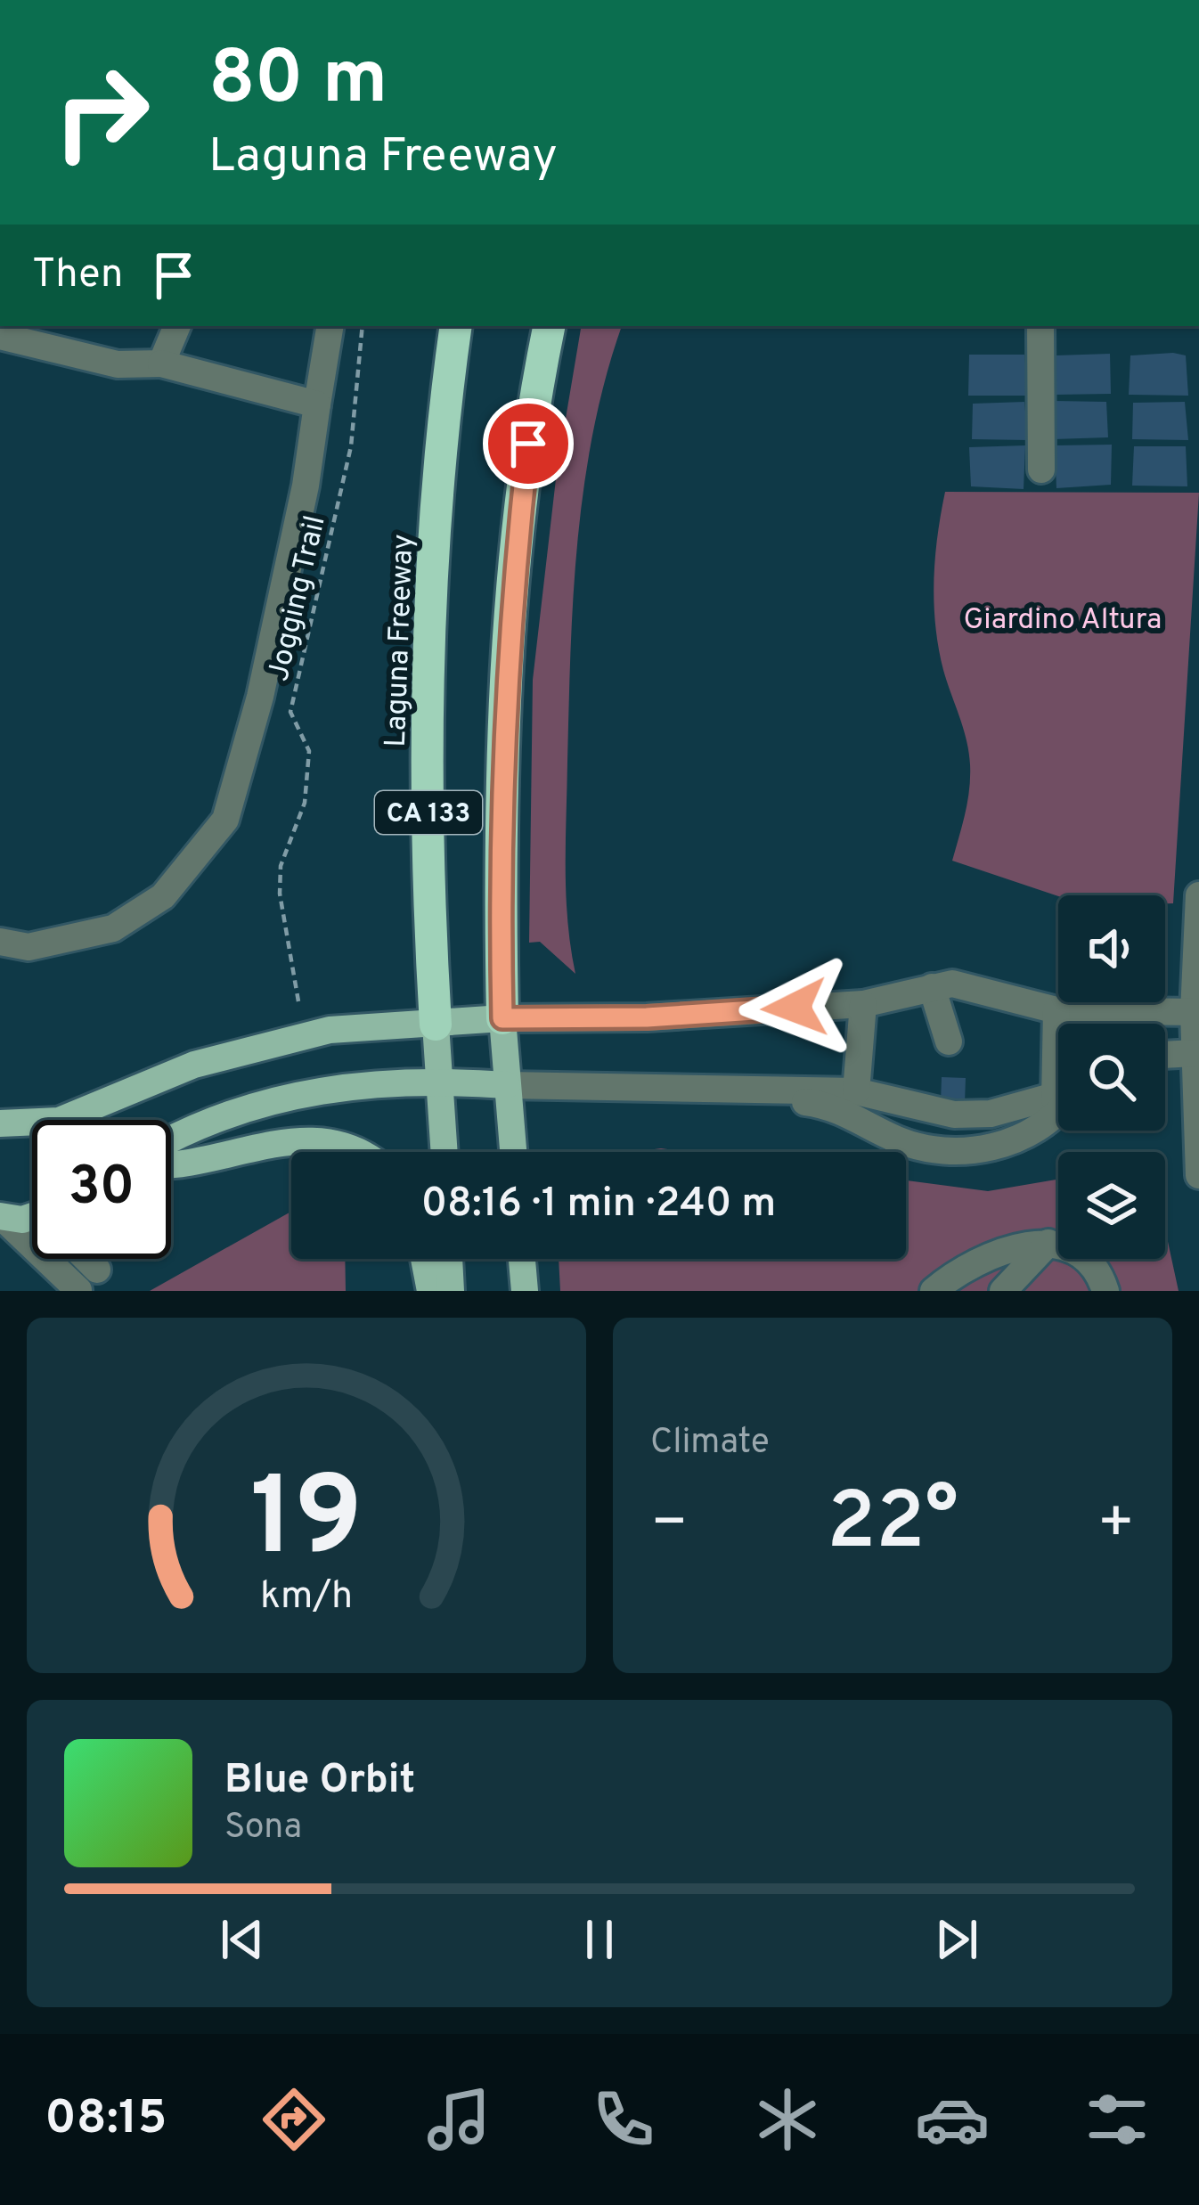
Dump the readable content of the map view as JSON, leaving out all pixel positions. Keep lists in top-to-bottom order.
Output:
{
  "streets": {
    "highway": ["Laguna Freeway", "CA 133"],
    "path": ["Jogging Trail"]
  },
  "crossings": [
    ["Laguna Freeway", "CA 133"]
  ],
  "parks": ["Giardino Altura"],
  "page": {
    "turn": ["80 m", "Laguna Freeway"],
    "then": "Then",
    "limit": "30",
    "trip": "08:16 · 1 min · 240 m",
    "tile": "Climate",
    "heat": ["−", "22°", "+"],
    "song": ["Blue Orbit", "Sona"],
    "tabs": "08:15",
    "gauge": ["19", "km/h"]
  }
}
